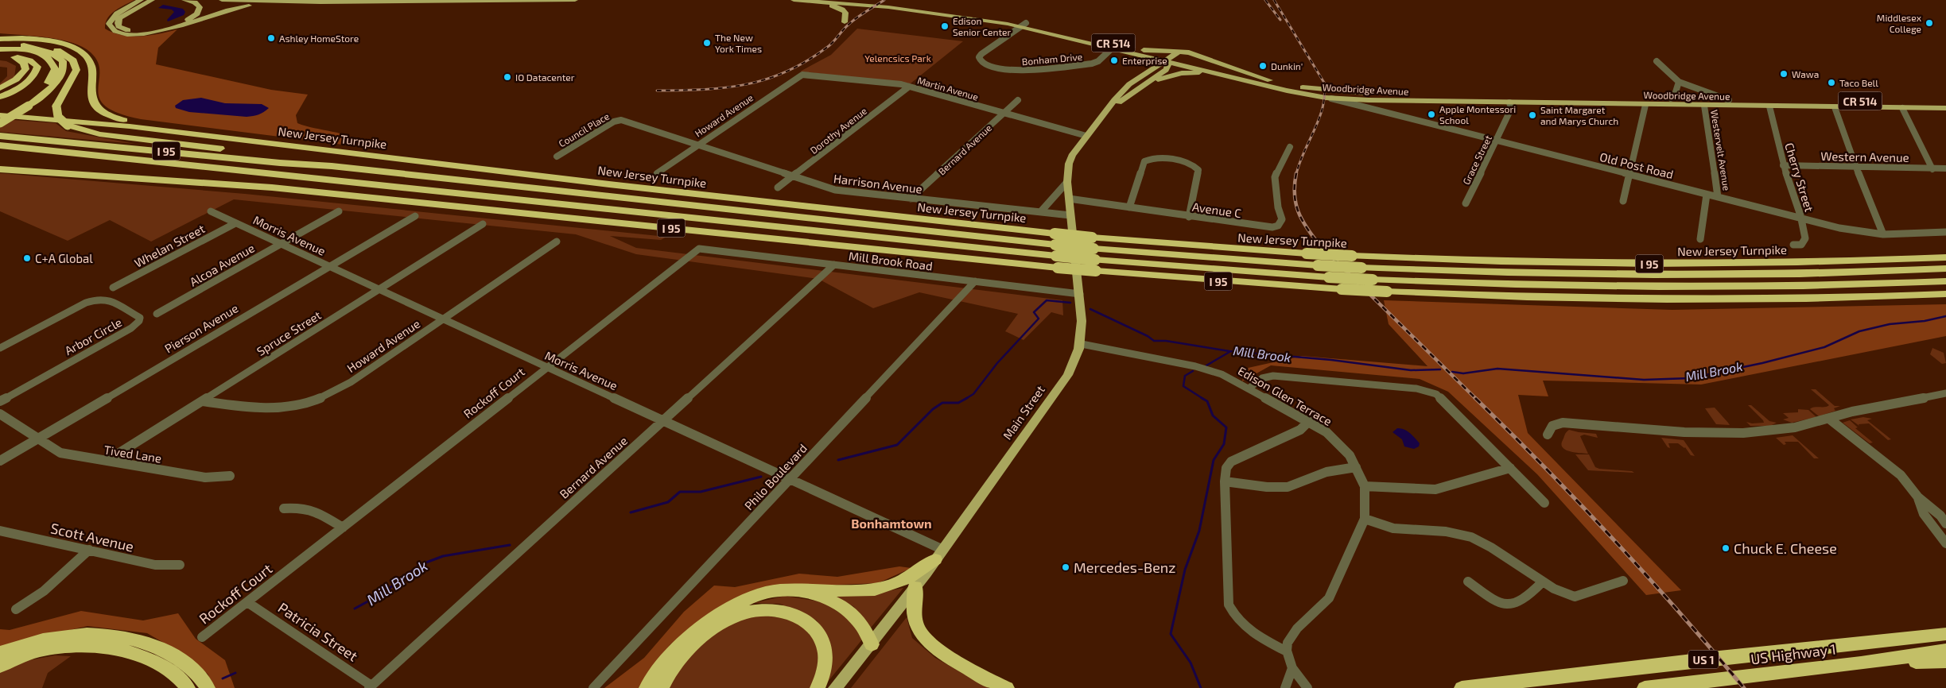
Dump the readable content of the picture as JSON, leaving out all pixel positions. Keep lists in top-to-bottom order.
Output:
{
  "streets": {
    "highway": [
      "New Jersey Turnpike",
      "I 95",
      "US Highway 1",
      "US 1"
    ],
    "main road": ["CR 514", "Woodbridge Avenue", "Main Street"],
    "street": [
      "Bonham Drive",
      "Martin Avenue",
      "Howard Avenue",
      "Council Place",
      "Dorothy Avenue",
      "Bernard Avenue",
      "Westervelt Avenue",
      "Western Avenue",
      "Grace Street",
      "Old Post Road",
      "Cherry Street",
      "Harrison Avenue",
      "Avenue C",
      "Morris Avenue",
      "Whelan Street",
      "Mill Brook Road",
      "Alcoa Avenue",
      "Pierson Avenue",
      "Spruce Street",
      "Arbor Circle",
      "Rockoff Court",
      "Edison Glen Terrace",
      "Tived Lane",
      "Philo Boulevard",
      "Scott Avenue",
      "Patricia Street"
    ]
  },
  "crossings": [
    ["Bonham Drive", "Woodbridge Avenue"],
    ["Martin Avenue", "Howard Avenue"],
    ["Martin Avenue", "Dorothy Avenue"],
    ["Martin Avenue", "Bernard Avenue"],
    ["Martin Avenue", "Main Street"],
    ["Woodbridge Avenue", "Westervelt Avenue"],
    ["Woodbridge Avenue", "Grace Street"],
    ["Woodbridge Avenue", "Old Post Road"],
    ["Woodbridge Avenue", "Cherry Street"],
    ["Woodbridge Avenue", "Main Street"],
    ["Howard Avenue", "Harrison Avenue"],
    ["Howard Avenue", "Morris Avenue"],
    ["Howard Avenue", "Spruce Street"],
    ["Council Place", "Harrison Avenue"],
    ["Dorothy Avenue", "Harrison Avenue"],
    ["Bernard Avenue", "Harrison Avenue"],
    ["Bernard Avenue", "Morris Avenue"],
    ["Bernard Avenue", "Mill Brook Road"],
    ["Bernard Avenue", "Patricia Street"],
    ["Westervelt Avenue", "Old Post Road"],
    ["Western Avenue", "Cherry Street"],
    ["Grace Street", "Old Post Road"],
    ["Old Post Road", "Cherry Street"],
    ["Harrison Avenue", "Main Street"],
    ["Avenue C", "Main Street"],
    ["Morris Avenue", "Whelan Street"],
    ["Morris Avenue", "Alcoa Avenue"],
    ["Morris Avenue", "Pierson Avenue"],
    ["Morris Avenue", "Spruce Street"],
    ["Morris Avenue", "Rockoff Court"],
    ["Morris Avenue", "Main Street"],
    ["Morris Avenue", "Philo Boulevard"],
    ["Mill Brook Road", "Rockoff Court"],
    ["Mill Brook Road", "Main Street"],
    ["Mill Brook Road", "Philo Boulevard"],
    ["Pierson Avenue", "Tived Lane"],
    ["Spruce Street", "Tived Lane"],
    ["Rockoff Court", "Patricia Street"],
    ["Edison Glen Terrace", "Main Street"]
  ],
  "districts": ["Bonhamtown"],
  "water": ["Mill Brook"],
  "parks": ["Yelencsics Park"],
  "places": [
    "Middlesex College",
    "Edison Senior Center",
    "Ashley HomeStore",
    "The New York Times",
    "Enterprise",
    "Dunkin'",
    "Wawa",
    "IO Datacenter",
    "Taco Bell",
    "Apple Montessori School",
    "Saint Margaret and Marys Church",
    "C+A Global",
    "Chuck E. Cheese",
    "Mercedes-Benz"
  ]
}
